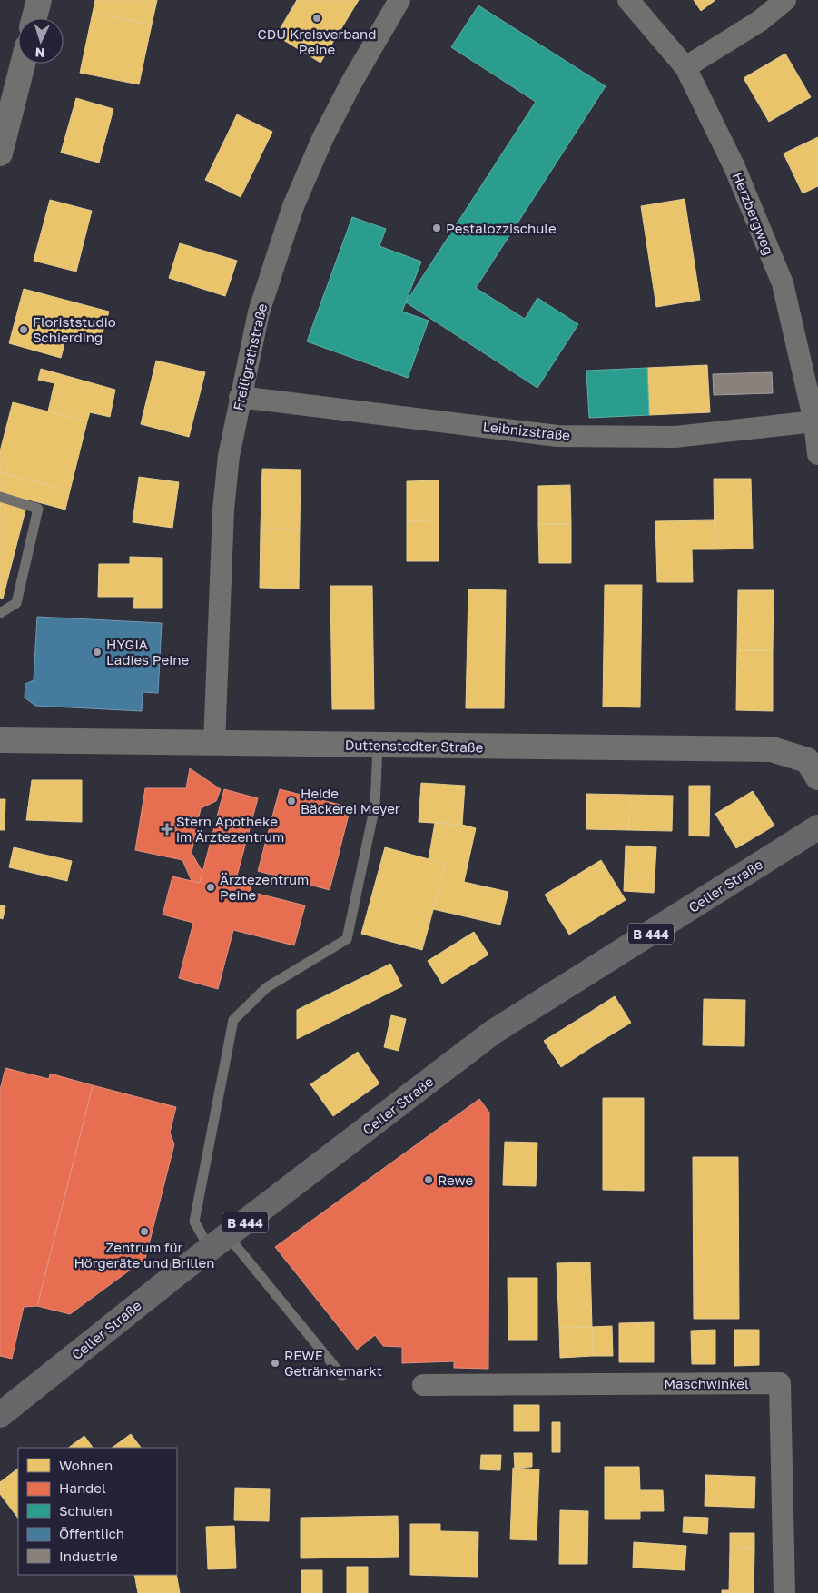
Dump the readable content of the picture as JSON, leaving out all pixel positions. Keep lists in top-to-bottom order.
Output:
{
  "streets": {
    "main road": ["Celler Straße", "B 444"],
    "street": [
      "Herzbergweg",
      "Freiligrathstraße",
      "Leibnizstraße",
      "Duttenstedter Straße",
      "Maschwinkel"
    ]
  },
  "crossings": [
    ["Herzbergweg", "Leibnizstraße"],
    ["Freiligrathstraße", "Leibnizstraße"],
    ["Freiligrathstraße", "Duttenstedter Straße"]
  ],
  "places": {
    "other": [
      "CDU Kreisverband Peine",
      "Pestalozzischule",
      "Floriststudio Schierding",
      "HYGIA Ladies Peine",
      "Heide Bäckerei Meyer",
      "Ärztezentrum Peine",
      "Rewe",
      "Zentrum für Hörgeräte und Brillen",
      "REWE Getränkemarkt"
    ],
    "health": ["Stern Apotheke im Ärztezentrum"]
  },
  "legend": [
    "Wohnen",
    "Handel",
    "Schulen",
    "Öffentlich",
    "Industrie"
  ],
  "north": "bottom"
}
